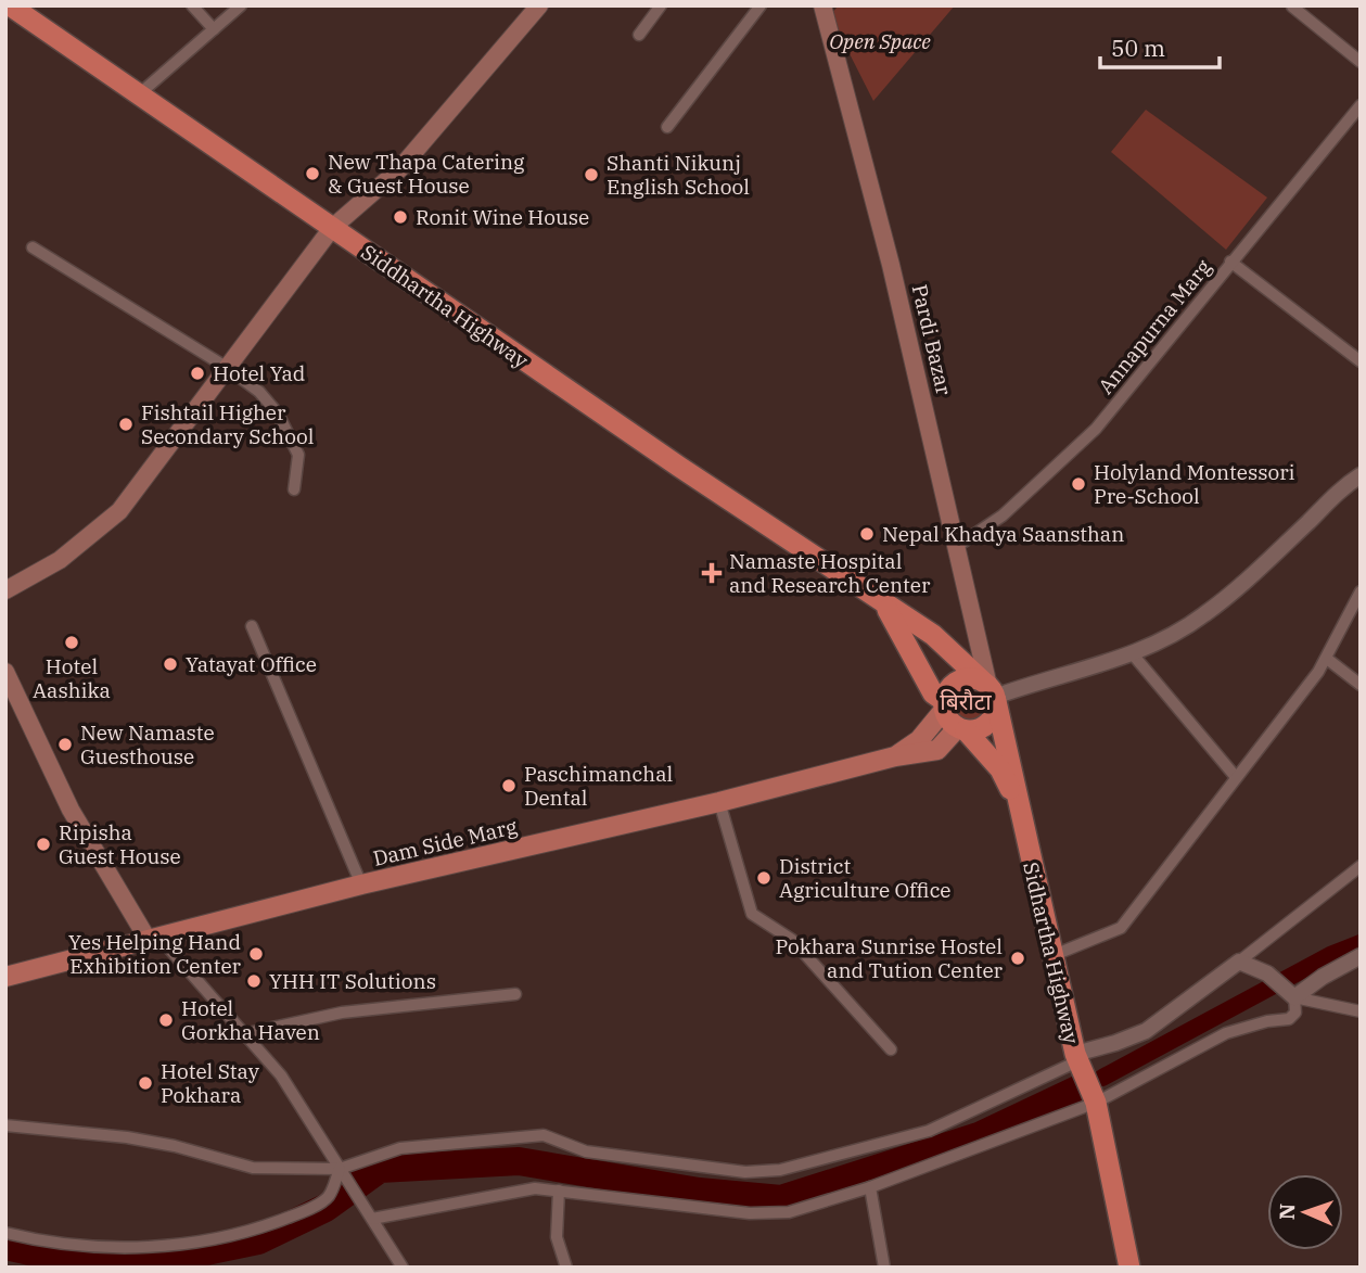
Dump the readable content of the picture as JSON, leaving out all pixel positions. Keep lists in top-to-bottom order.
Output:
{
  "streets": {
    "highway": ["Siddhartha Highway", "Sidhartha Highway"],
    "main road": ["Pardi Bazar", "Dam Side Marg"],
    "street": ["Annapurna Marg"]
  },
  "crossings": [
    ["Annapurna Marg", "Pardi Bazar"],
    ["Pardi Bazar", "Dam Side Marg"],
    ["Pardi Bazar", "Sidhartha Highway"],
    ["Dam Side Marg", "Sidhartha Highway"]
  ],
  "districts": ["बिरौटा"],
  "parks": ["Open Space"],
  "places": {
    "other": [
      "New Thapa Catering & Guest House",
      "Shanti Nikunj English School",
      "Ronit Wine House",
      "Hotel Yad",
      "Fishtail Higher Secondary School",
      "Holyland Montessori Pre-School",
      "Nepal Khadya Saansthan",
      "Hotel Aashika",
      "Yatayat Office",
      "New Namaste Guesthouse",
      "Paschimanchal Dental",
      "Ripisha Guest House",
      "District Agriculture Office",
      "Yes Helping Hand Exhibition Center",
      "Pokhara Sunrise Hostel and Tution Center",
      "YHH IT Solutions",
      "Hotel Gorkha Haven",
      "Hotel Stay Pokhara"
    ],
    "health": ["Namaste Hospital and Research Center"]
  },
  "scale_bar": "50 m",
  "north": "left"
}
